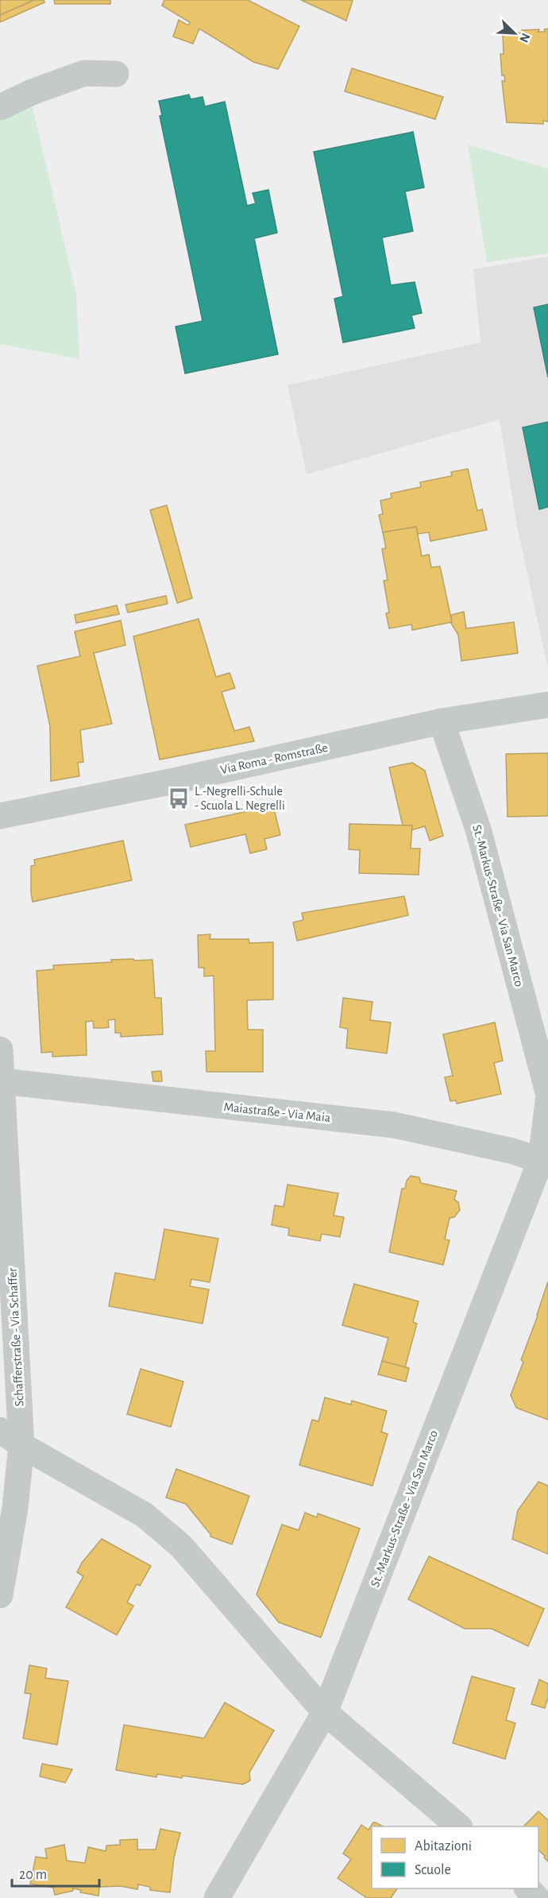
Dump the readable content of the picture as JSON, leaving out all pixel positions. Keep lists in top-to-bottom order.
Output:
{
  "streets": {
    "street": [
      "Via Roma - Romstraße",
      "St.-Markus-Straße - Via San Marco",
      "Maiastraße - Via Maia",
      "Schafferstraße - Via Schaffer"
    ]
  },
  "crossings": [
    ["Via Roma - Romstraße", "St.-Markus-Straße - Via San Marco"],
    ["St.-Markus-Straße - Via San Marco", "Maiastraße - Via Maia"],
    ["Maiastraße - Via Maia", "Schafferstraße - Via Schaffer"]
  ],
  "places": {
    "bus stop": ["L.-Negrelli-Schule - Scuola L. Negrelli"]
  },
  "legend": ["Abitazioni", "Scuole"],
  "scale_bar": "20 m",
  "north": "bottom right"
}
